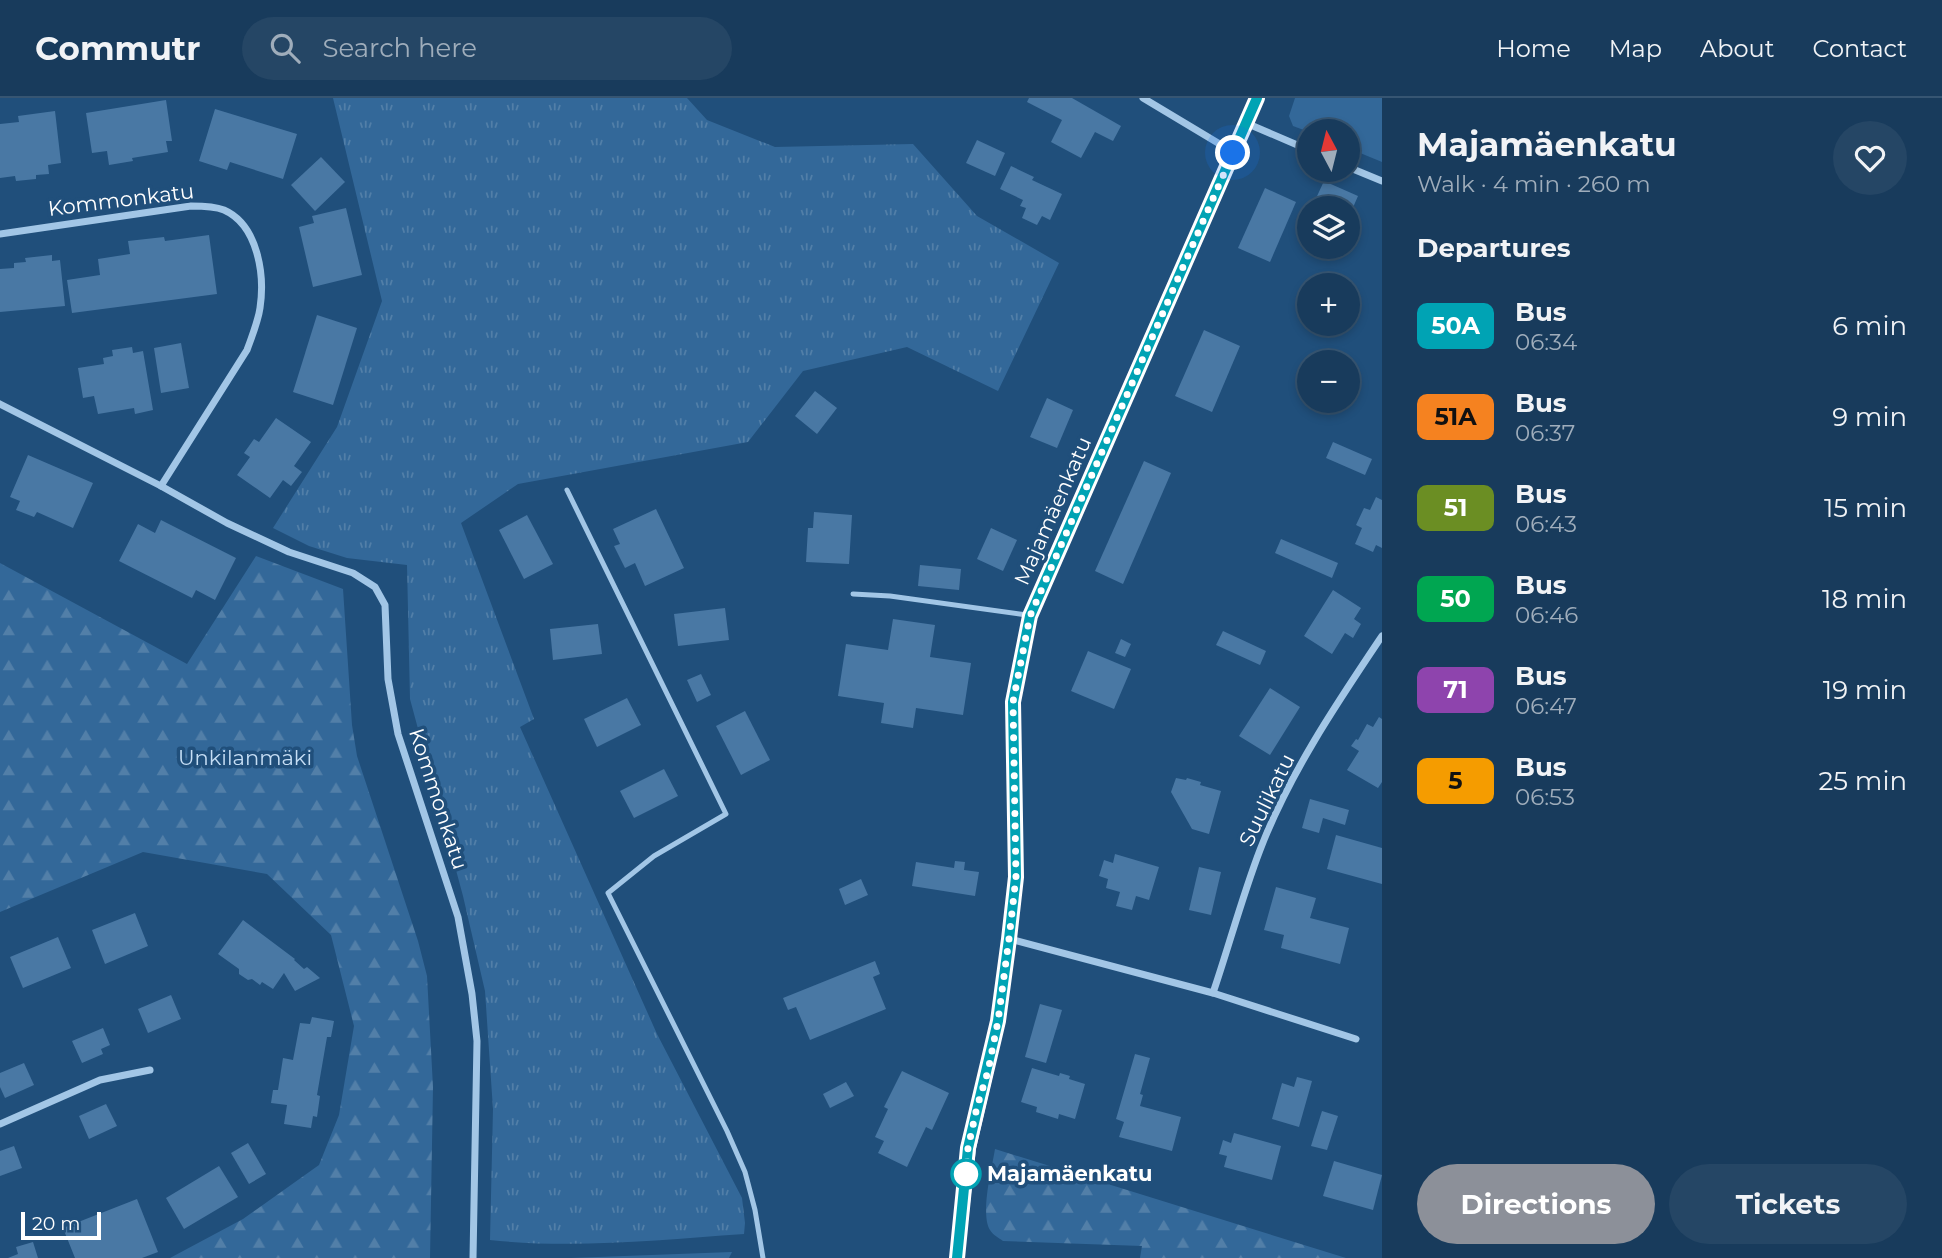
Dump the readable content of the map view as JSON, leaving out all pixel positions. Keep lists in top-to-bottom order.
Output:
{
  "streets": {
    "street": ["Kommonkatu", "Majamäenkatu", "Suulikatu"]
  },
  "parks": ["Unkilanmäki"],
  "places": ["Majamäenkatu"],
  "lines": ["bus line 50A"],
  "scale_bar": "20 m",
  "north": "top",
  "page": {
    "header": "Commutr",
    "search": "Search here",
    "nav": [
      "Home",
      "Map",
      "About",
      "Contact"
    ],
    "heading": [
      ["Majamäenkatu", "Walk · 4 min · 260 m"],
      "Departures"
    ],
    "map_buttons": ["+", "−"],
    "list": [
      {
        "mark": "50A",
        "name": "Bus",
        "note": "06:34",
        "value": "6 min"
      },
      {
        "mark": "51A",
        "name": "Bus",
        "note": "06:37",
        "value": "9 min"
      },
      {
        "mark": "51",
        "name": "Bus",
        "note": "06:43",
        "value": "15 min"
      },
      {
        "mark": "50",
        "name": "Bus",
        "note": "06:46",
        "value": "18 min"
      },
      {
        "mark": "71",
        "name": "Bus",
        "note": "06:47",
        "value": "19 min"
      },
      {
        "mark": "5",
        "name": "Bus",
        "note": "06:53",
        "value": "25 min"
      }
    ],
    "buttons": ["Directions", "Tickets"],
    "scale": "20 m"
  }
}
